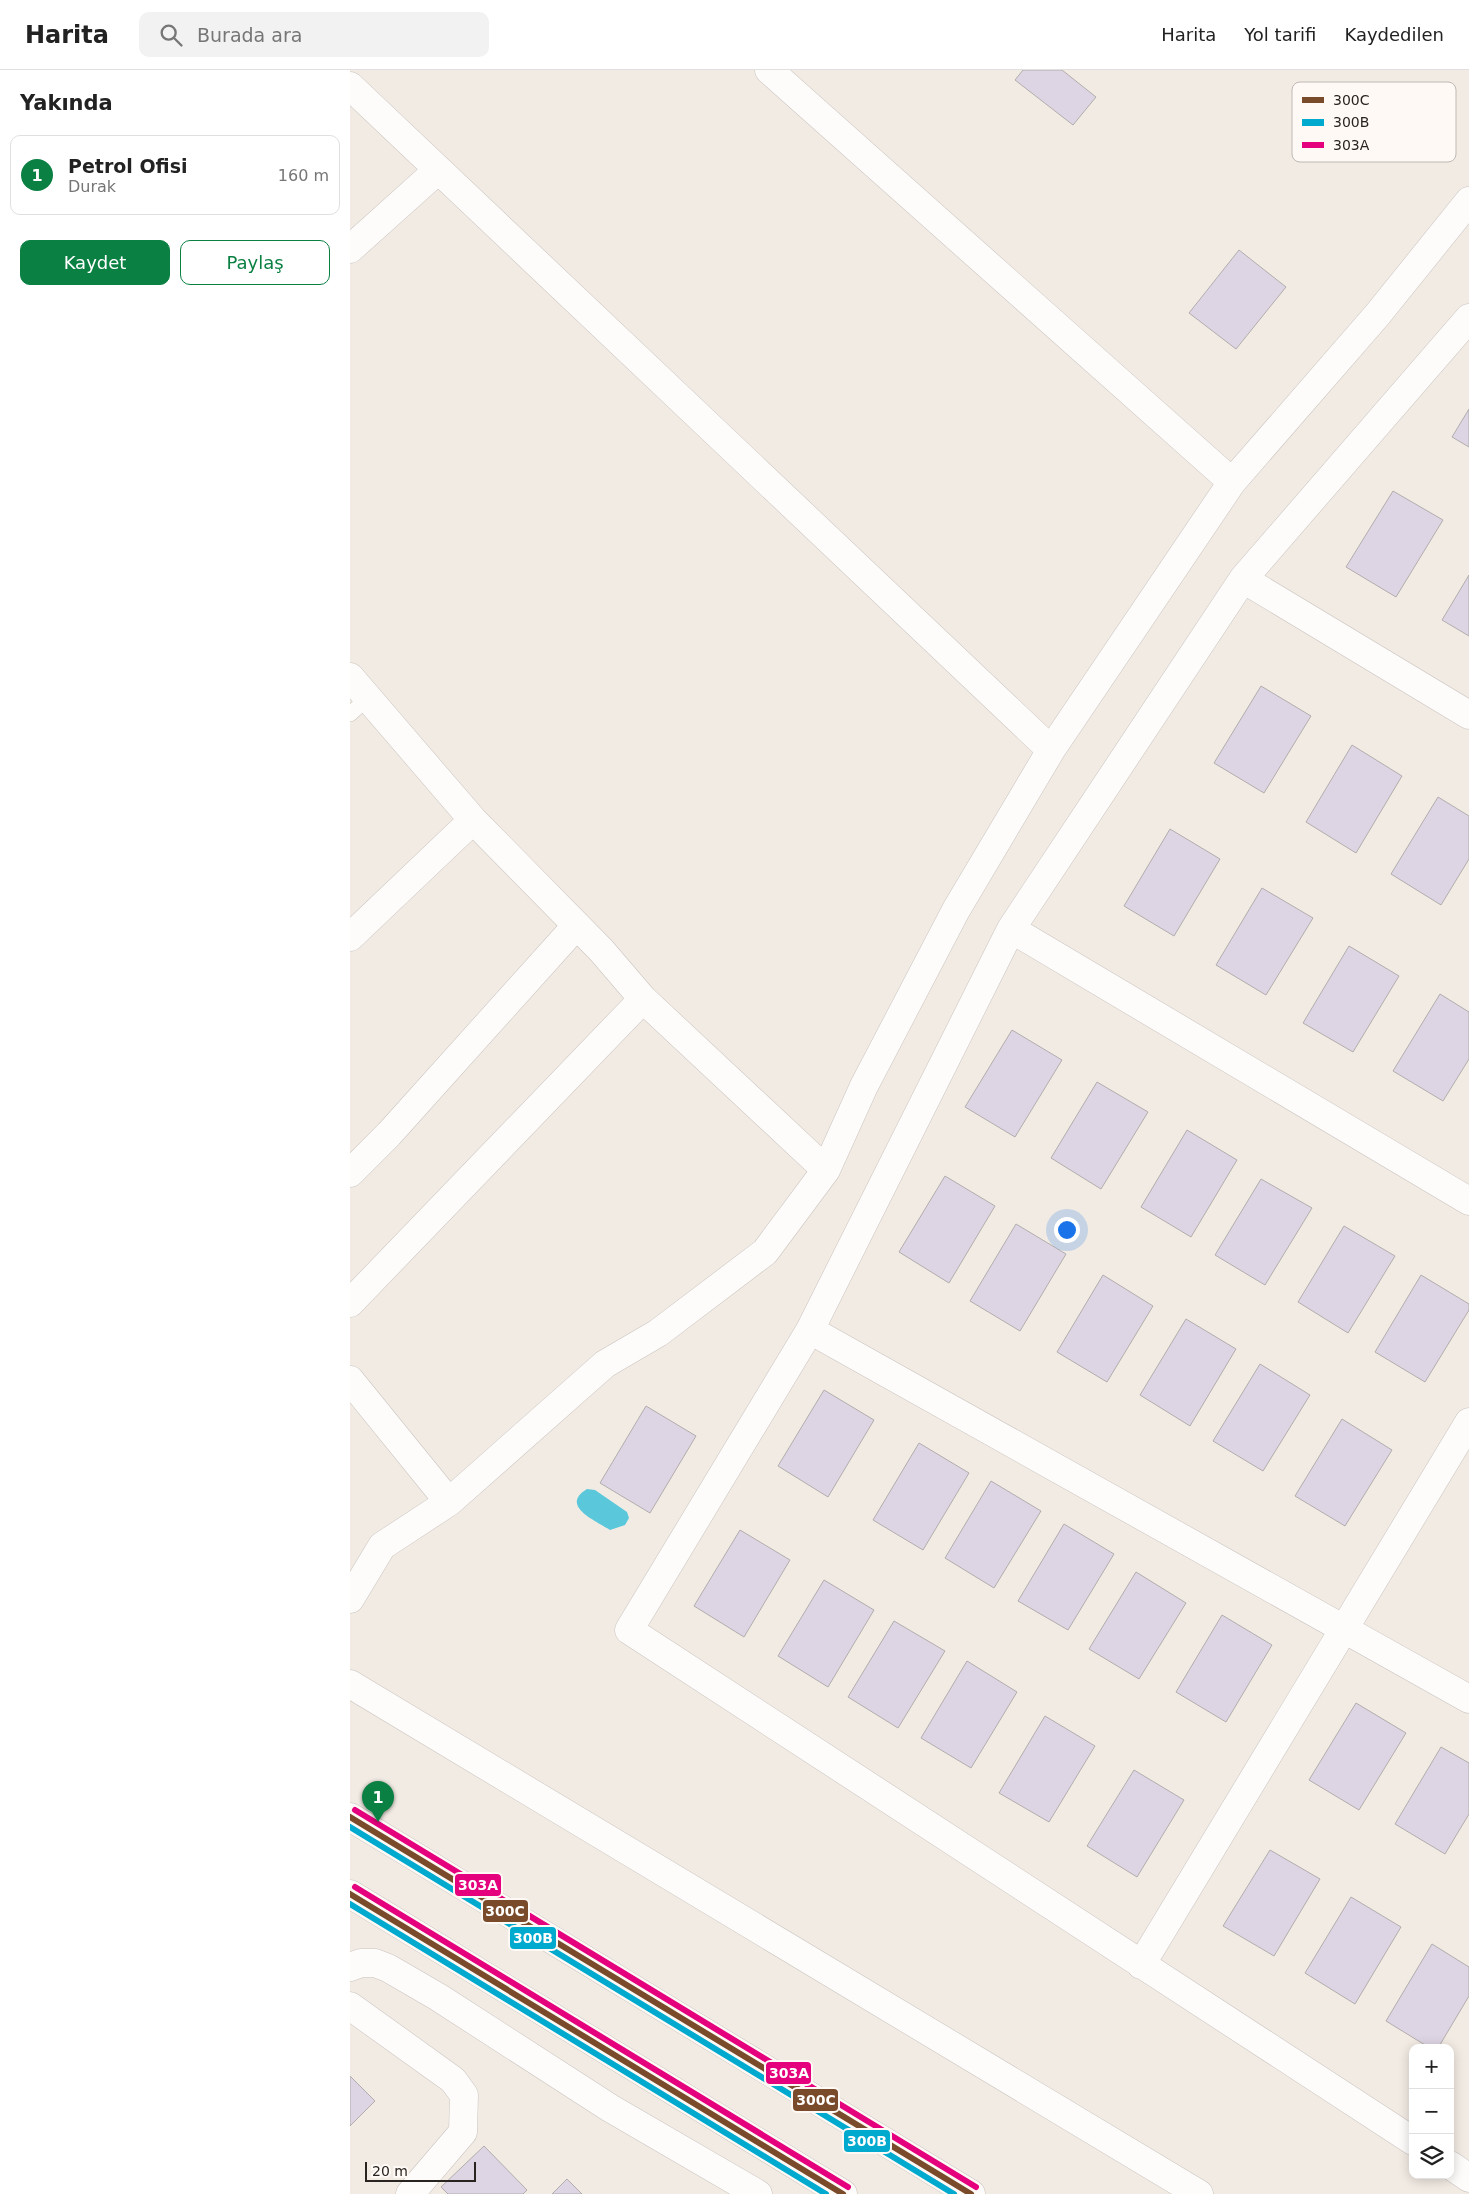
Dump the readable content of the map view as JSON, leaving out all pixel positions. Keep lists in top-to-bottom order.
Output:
{
  "lines": ["transit line 303A", "transit line 300C", "transit line 300B"],
  "legend": ["300C", "300B", "303A"],
  "scale_bar": "20 m",
  "page": {
    "header": "Harita",
    "search": "Burada ara",
    "nav": ["Harita", "Yol tarifi", "Kaydedilen"],
    "heading": "Yakında",
    "list": [
      {
        "mark": "1",
        "name": "Petrol Ofisi",
        "note": "Durak",
        "value": "160 m"
      }
    ],
    "buttons": ["Kaydet", "Paylaş"],
    "pins": "1",
    "map_buttons": ["+", "−"],
    "scale": "20 m"
  }
}
